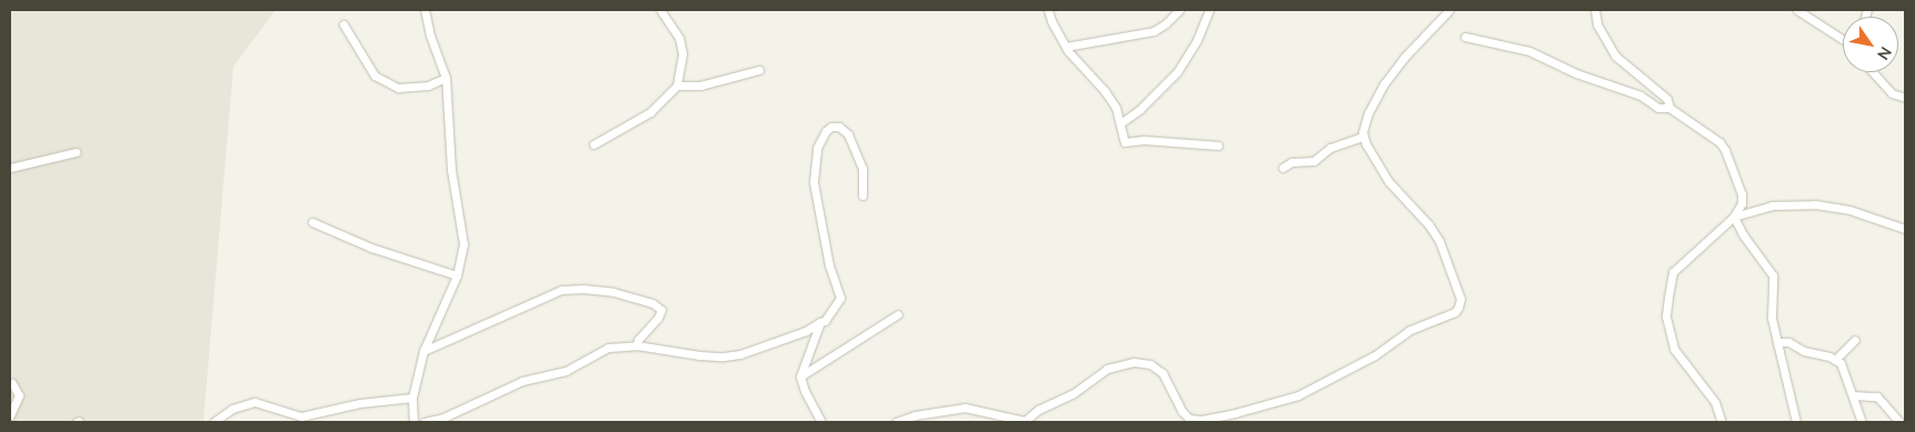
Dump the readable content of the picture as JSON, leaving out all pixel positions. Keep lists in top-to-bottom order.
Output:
{
  "north": "bottom right"
}
